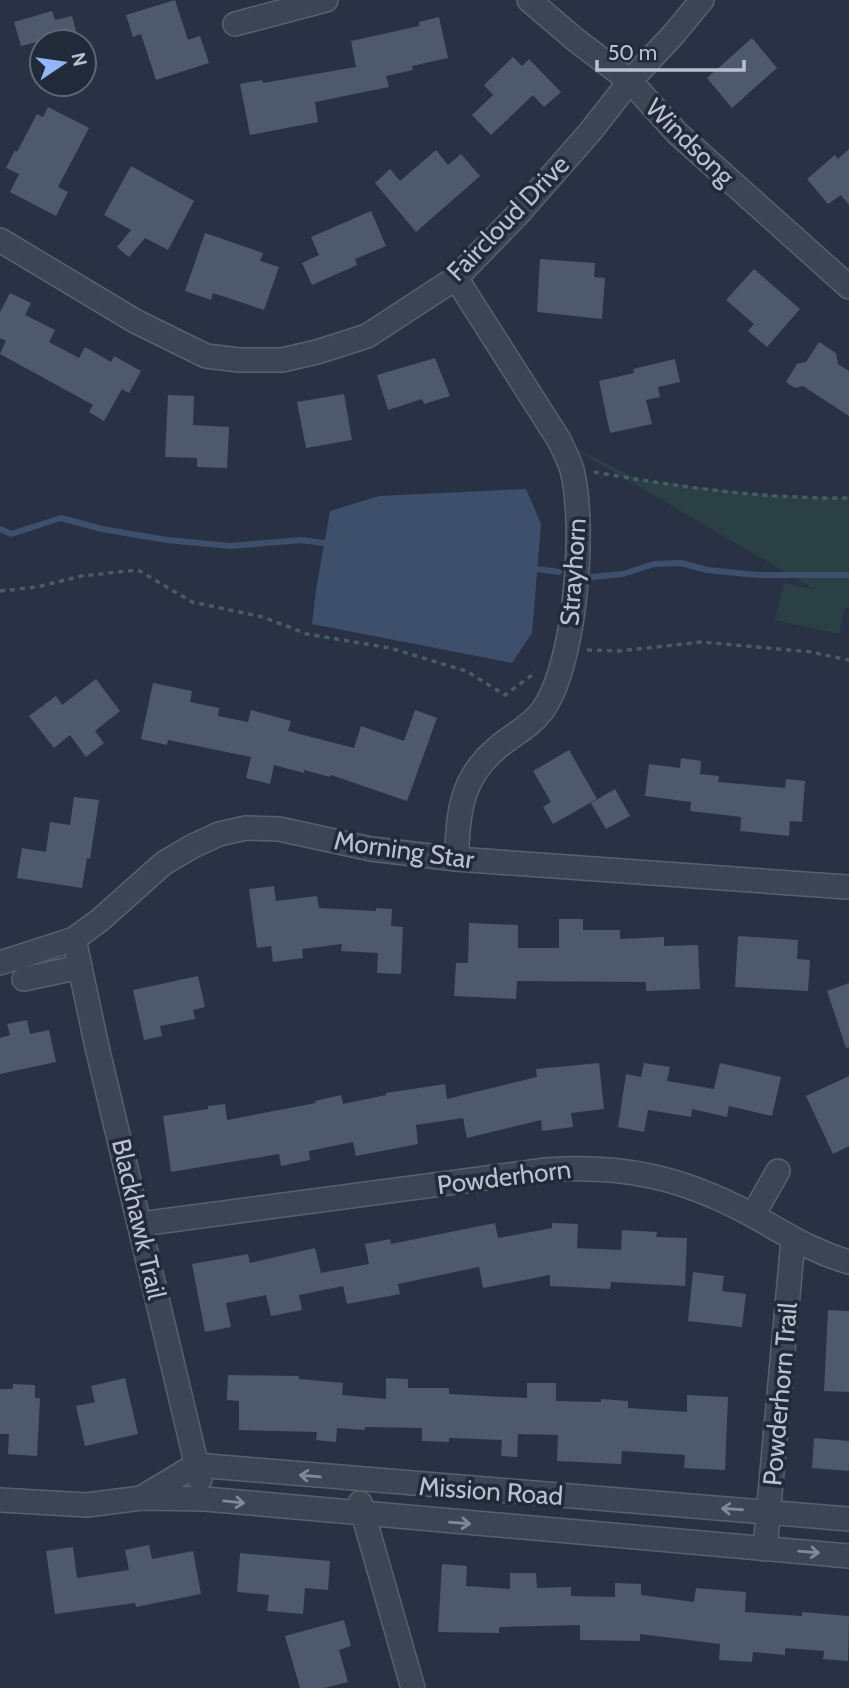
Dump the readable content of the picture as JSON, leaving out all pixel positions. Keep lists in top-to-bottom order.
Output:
{
  "streets": {
    "street": [
      "Windsong",
      "Faircloud Drive",
      "Strayhorn",
      "Morning Star",
      "Powderhorn",
      "Blackhawk Trail",
      "Powderhorn Trail",
      "Mission Road"
    ]
  },
  "crossings": [
    ["Windsong", "Faircloud Drive"],
    ["Faircloud Drive", "Strayhorn"],
    ["Strayhorn", "Morning Star"],
    ["Morning Star", "Blackhawk Trail"],
    ["Powderhorn", "Blackhawk Trail"],
    ["Powderhorn", "Powderhorn Trail"],
    ["Blackhawk Trail", "Mission Road"],
    ["Powderhorn Trail", "Mission Road"]
  ],
  "scale_bar": "50 m",
  "north": "right"
}
